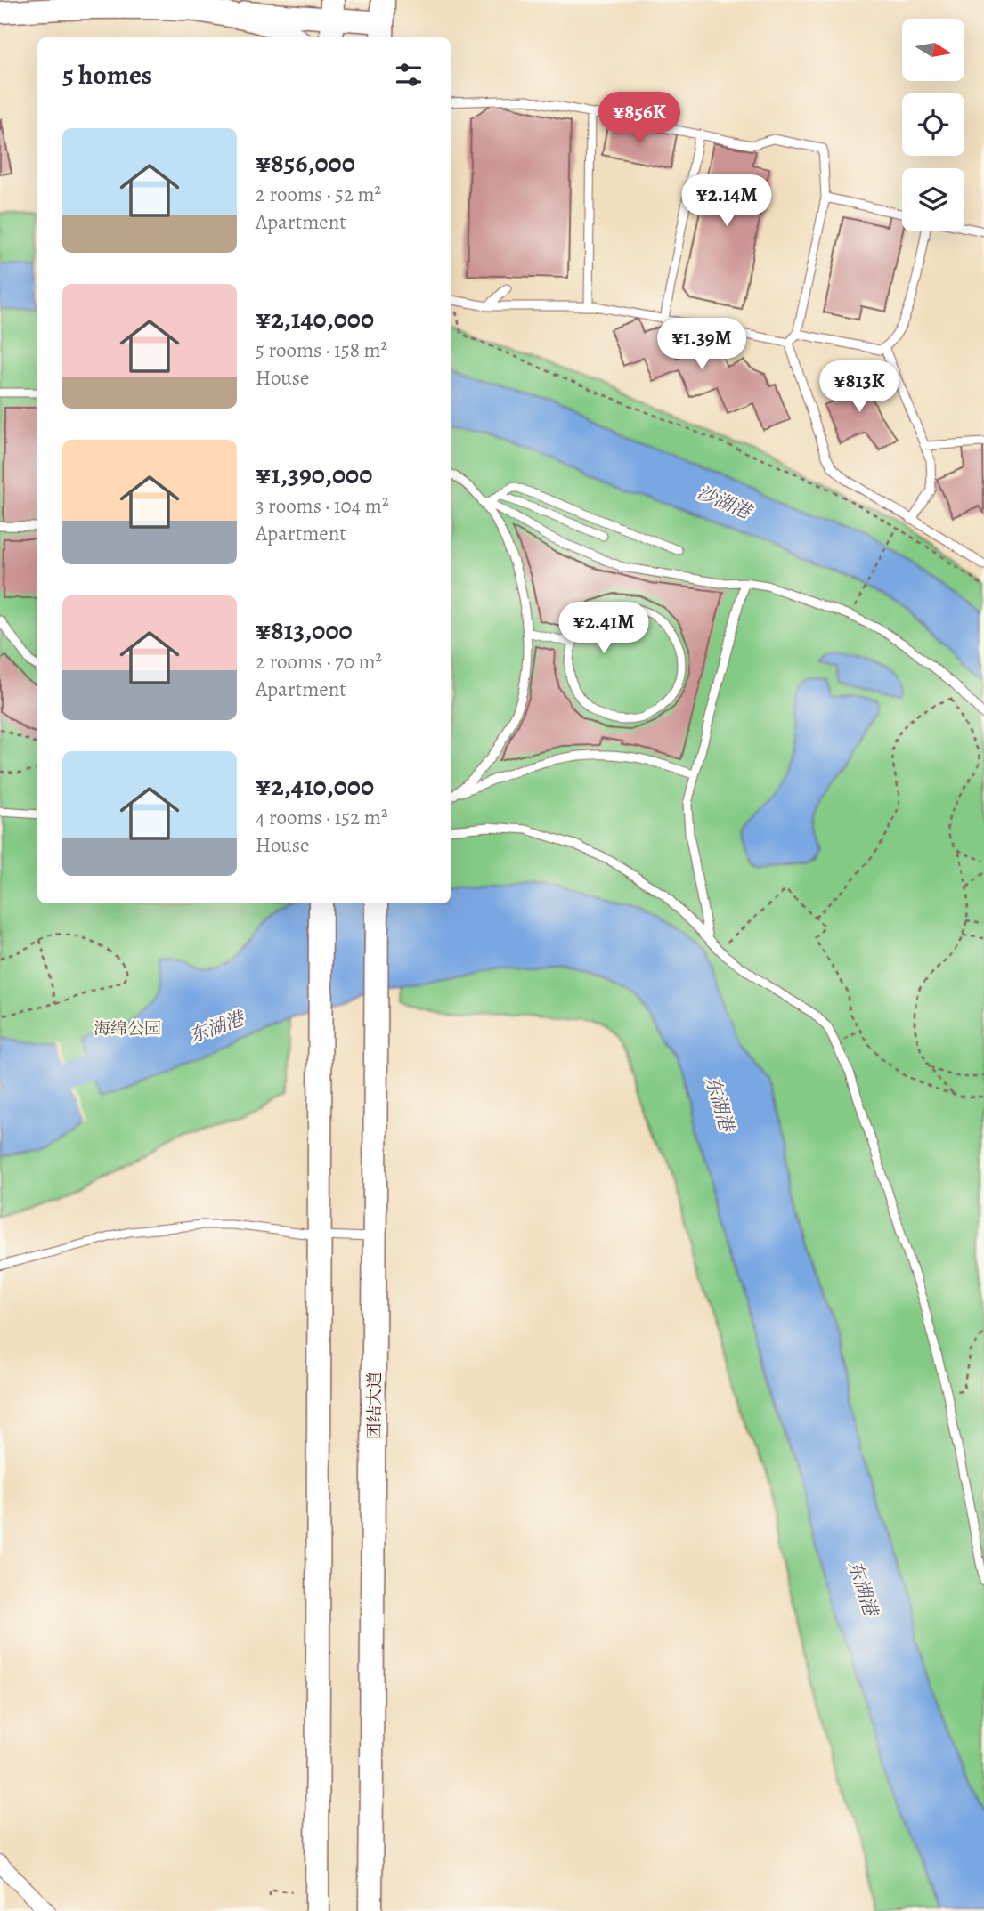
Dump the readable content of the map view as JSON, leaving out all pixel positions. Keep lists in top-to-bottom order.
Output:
{
  "streets": {
    "main road": ["团结大道"]
  },
  "water": ["沙湖港", "东湖港"],
  "parks": ["海绵公园"],
  "north": "right",
  "page": {
    "heading": "5 homes",
    "price": [
      "¥856K",
      "¥2.14M",
      "¥1.39M",
      "¥813K",
      "¥2.41M"
    ],
    "list": [
      {
        "name": "¥856,000",
        "note": "2 rooms · 52 m² · Apartment"
      },
      {
        "name": "¥2,140,000",
        "note": "5 rooms · 158 m² · House"
      },
      {
        "name": "¥1,390,000",
        "note": "3 rooms · 104 m² · Apartment"
      },
      {
        "name": "¥813,000",
        "note": "2 rooms · 70 m² · Apartment"
      },
      {
        "name": "¥2,410,000",
        "note": "4 rooms · 152 m² · House"
      }
    ]
  }
}
